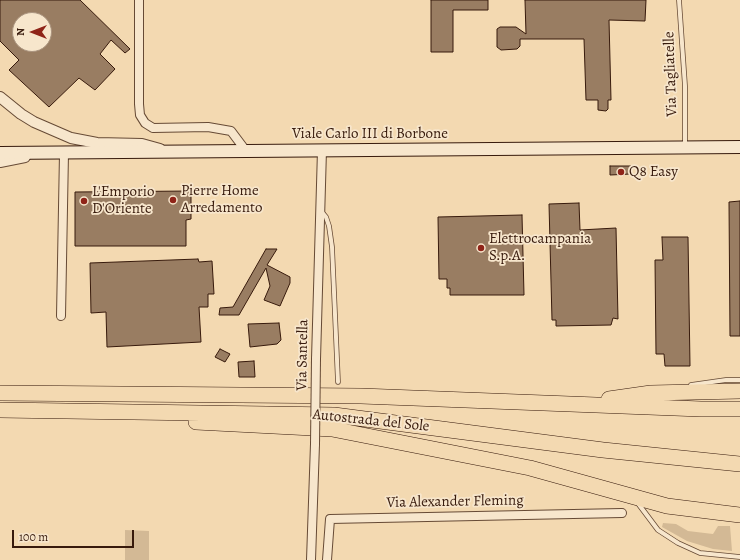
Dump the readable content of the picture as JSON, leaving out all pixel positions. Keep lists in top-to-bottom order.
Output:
{
  "streets": {
    "highway": ["Autostrada del Sole"],
    "main road": ["Viale Carlo III di Borbone"],
    "street": ["Via Santella", "Via Alexander Fleming"],
    "lane": ["Via Tagliatelle"]
  },
  "crossings": [
    ["Via Tagliatelle", "Viale Carlo III di Borbone"],
    ["Viale Carlo III di Borbone", "Via Santella"]
  ],
  "places": [
    "Q8 Easy",
    "Pierre Home Arredamento",
    "L'Emporio D'Oriente",
    "Elettrocampania S.p.A."
  ],
  "scale_bar": "100 m",
  "north": "left"
}
